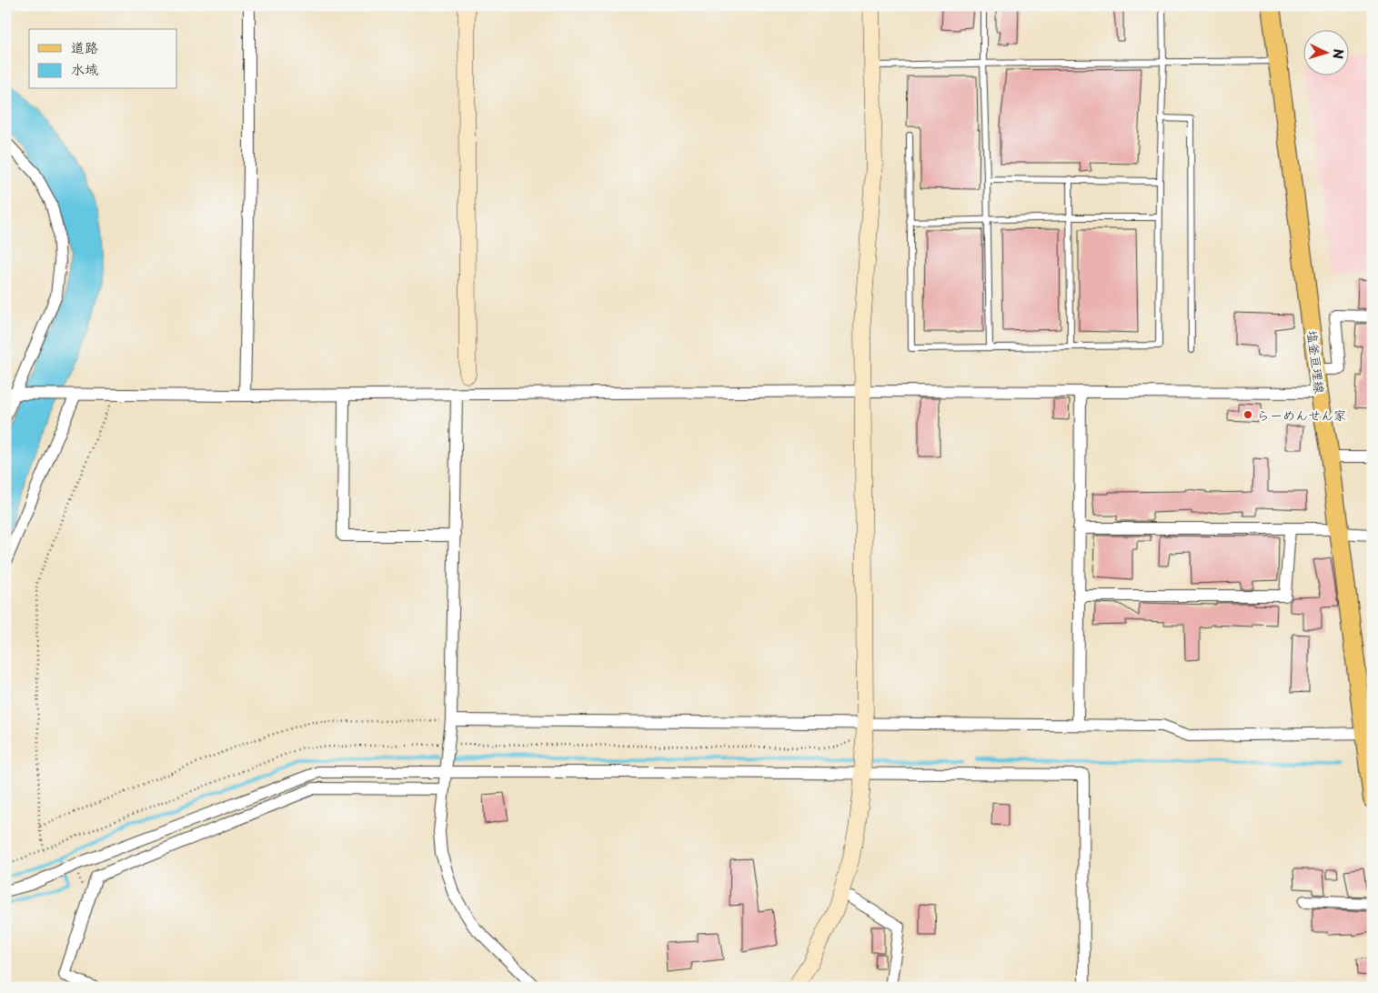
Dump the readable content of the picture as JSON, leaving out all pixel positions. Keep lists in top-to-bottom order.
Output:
{
  "streets": {
    "main road": ["塩釜亘理線"]
  },
  "places": ["らーめんせん家"],
  "legend": ["道路", "水域"],
  "north": "right"
}
